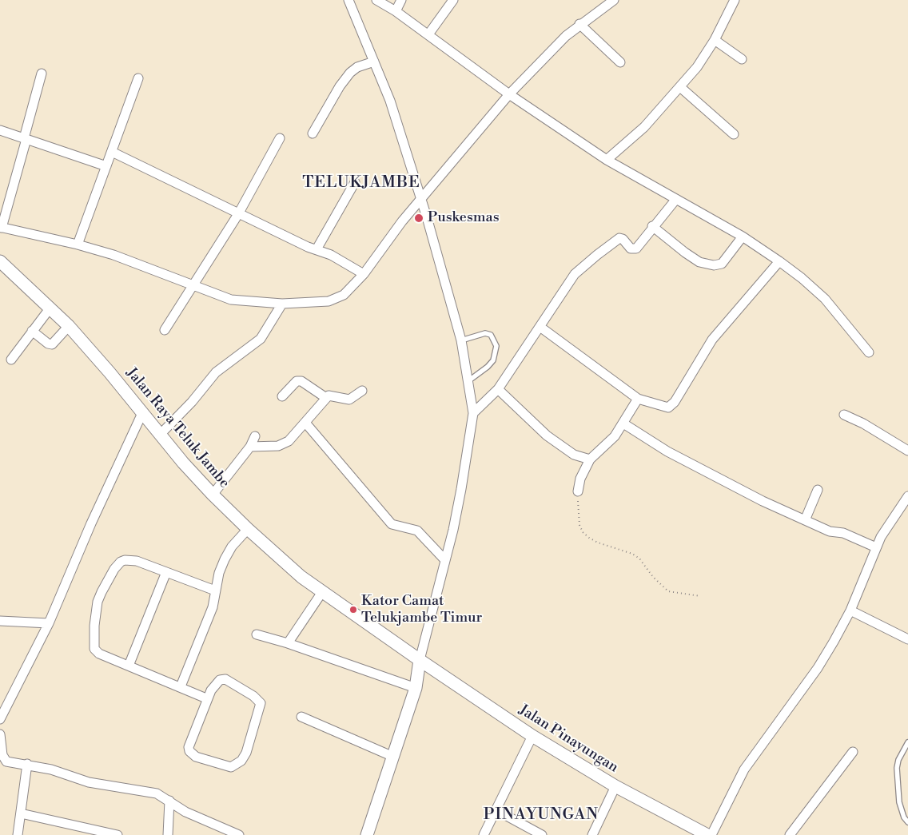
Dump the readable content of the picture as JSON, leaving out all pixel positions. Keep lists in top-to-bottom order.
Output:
{
  "streets": {
    "main road": ["Jalan Raya Teluk Jambe", "Jalan Pinayungan"]
  },
  "crossings": [
    ["Jalan Raya Teluk Jambe", "Jalan Pinayungan"]
  ],
  "districts": ["TELUKJAMBE", "PINAYUNGAN"],
  "places": ["Puskesmas", "Kator Camat Telukjambe Timur"]
}
